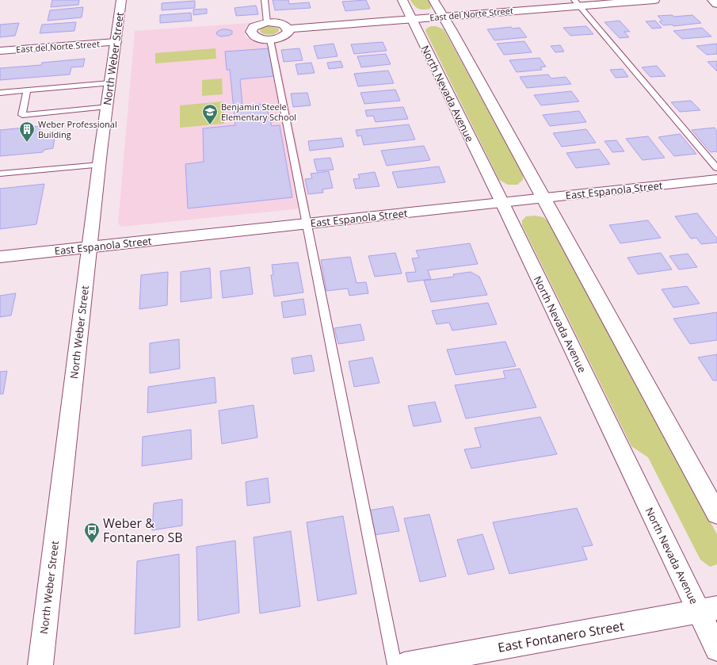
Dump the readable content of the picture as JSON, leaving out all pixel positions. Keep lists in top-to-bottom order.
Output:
{
  "streets": {
    "street": [
      "East del Norte Street",
      "North Weber Street",
      "North Nevada Avenue",
      "East Espanola Street",
      "East Fontanero Street"
    ]
  },
  "crossings": [
    ["East del Norte Street", "North Weber Street"],
    ["East del Norte Street", "North Nevada Avenue"],
    ["North Weber Street", "East Espanola Street"],
    ["North Nevada Avenue", "East Espanola Street"],
    ["North Nevada Avenue", "East Fontanero Street"]
  ],
  "places": {
    "school or university": ["Benjamin Steele Elementary School"],
    "building": ["Weber Professional Building"],
    "bus stop": ["Weber & Fontanero SB"]
  }
}
